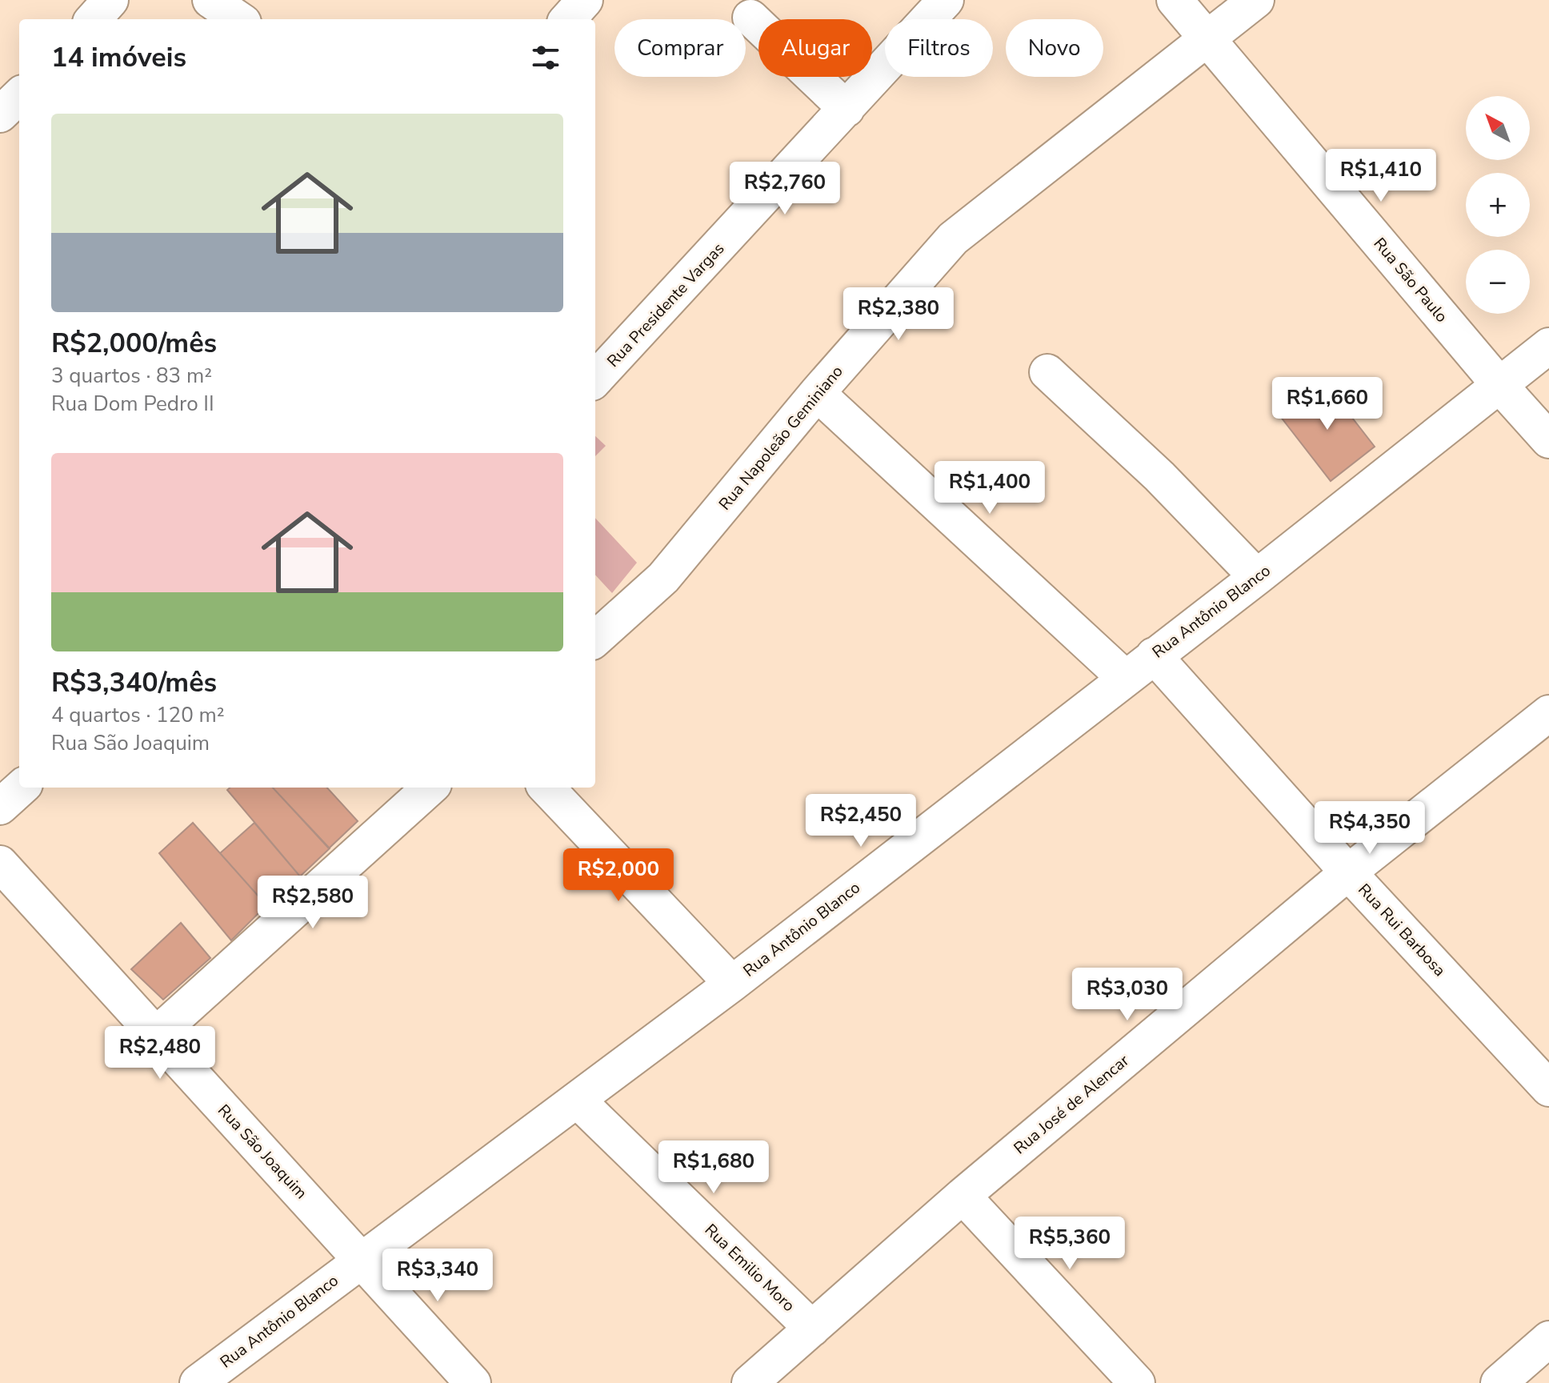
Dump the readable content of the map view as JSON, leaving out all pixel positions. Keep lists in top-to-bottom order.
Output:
{
  "streets": {
    "street": [
      "Rua São Paulo",
      "Rua Presidente Vargas",
      "Rua Napoleão Geminiano",
      "Rua Antônio Blanco",
      "Rua Rui Barbosa",
      "Rua José de Alencar",
      "Rua São Joaquim",
      "Rua Emilio Moro"
    ]
  },
  "crossings": [
    ["Rua São Paulo", "Rua Napoleão Geminiano"],
    ["Rua São Paulo", "Rua Antônio Blanco"],
    ["Rua Antônio Blanco", "Rua Rui Barbosa"],
    ["Rua Antônio Blanco", "Rua São Joaquim"],
    ["Rua Antônio Blanco", "Rua Emilio Moro"],
    ["Rua Rui Barbosa", "Rua José de Alencar"],
    ["Rua José de Alencar", "Rua Emilio Moro"]
  ],
  "north": "top left",
  "page": {
    "chip": [
      "Comprar",
      "Alugar",
      "Filtros",
      "Novo"
    ],
    "heading": "14 imóveis",
    "map_buttons": ["+", "−"],
    "list": [
      {
        "name": "R$2,000/mês",
        "note": "3 quartos · 83 m² · Rua Dom Pedro II"
      },
      {
        "name": "R$3,340/mês",
        "note": "4 quartos · 120 m² · Rua São Joaquim"
      }
    ],
    "price": [
      "R$1,410",
      "R$2,760",
      "R$2,380",
      "R$1,660",
      "R$1,400",
      "R$2,450",
      "R$4,350",
      "R$2,000",
      "R$2,580",
      "R$3,030",
      "R$2,480",
      "R$1,680",
      "R$5,360",
      "R$3,340"
    ]
  }
}
